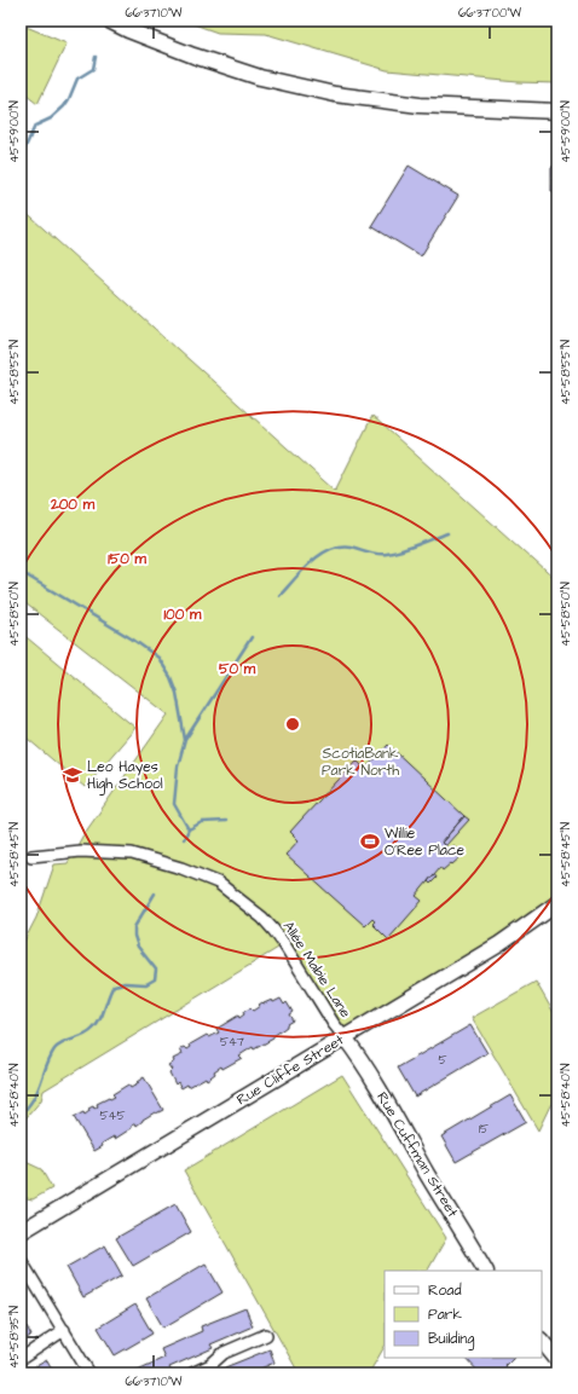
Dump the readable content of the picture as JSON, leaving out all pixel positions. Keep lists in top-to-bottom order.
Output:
{
  "streets": {
    "main road": ["Rue Cliffe Street", "Rue Cuffman Street"],
    "street": ["Allée Mabie Lane"]
  },
  "crossings": [
    ["Allée Mabie Lane", "Rue Cliffe Street"],
    ["Allée Mabie Lane", "Rue Cuffman Street"],
    ["Rue Cliffe Street", "Rue Cuffman Street"]
  ],
  "parks": ["ScotiaBank Park North"],
  "places": {
    "school or university": ["Leo Hayes High School"],
    "sports": ["Willie O'Ree Place"]
  },
  "house_numbers": [
    "547",
    "5",
    "545",
    "15"
  ],
  "legend": ["Road", "Park", "Building"],
  "coordinates": [
    "66°37'10\"W",
    "66°37'00\"W",
    "45°59'00\"N",
    "45°58'55\"N",
    "45°58'50\"N",
    "45°58'45\"N",
    "45°58'40\"N",
    "45°58'35\"N"
  ],
  "rings": [
    "200 m",
    "150 m",
    "100 m",
    "50 m"
  ]
}
